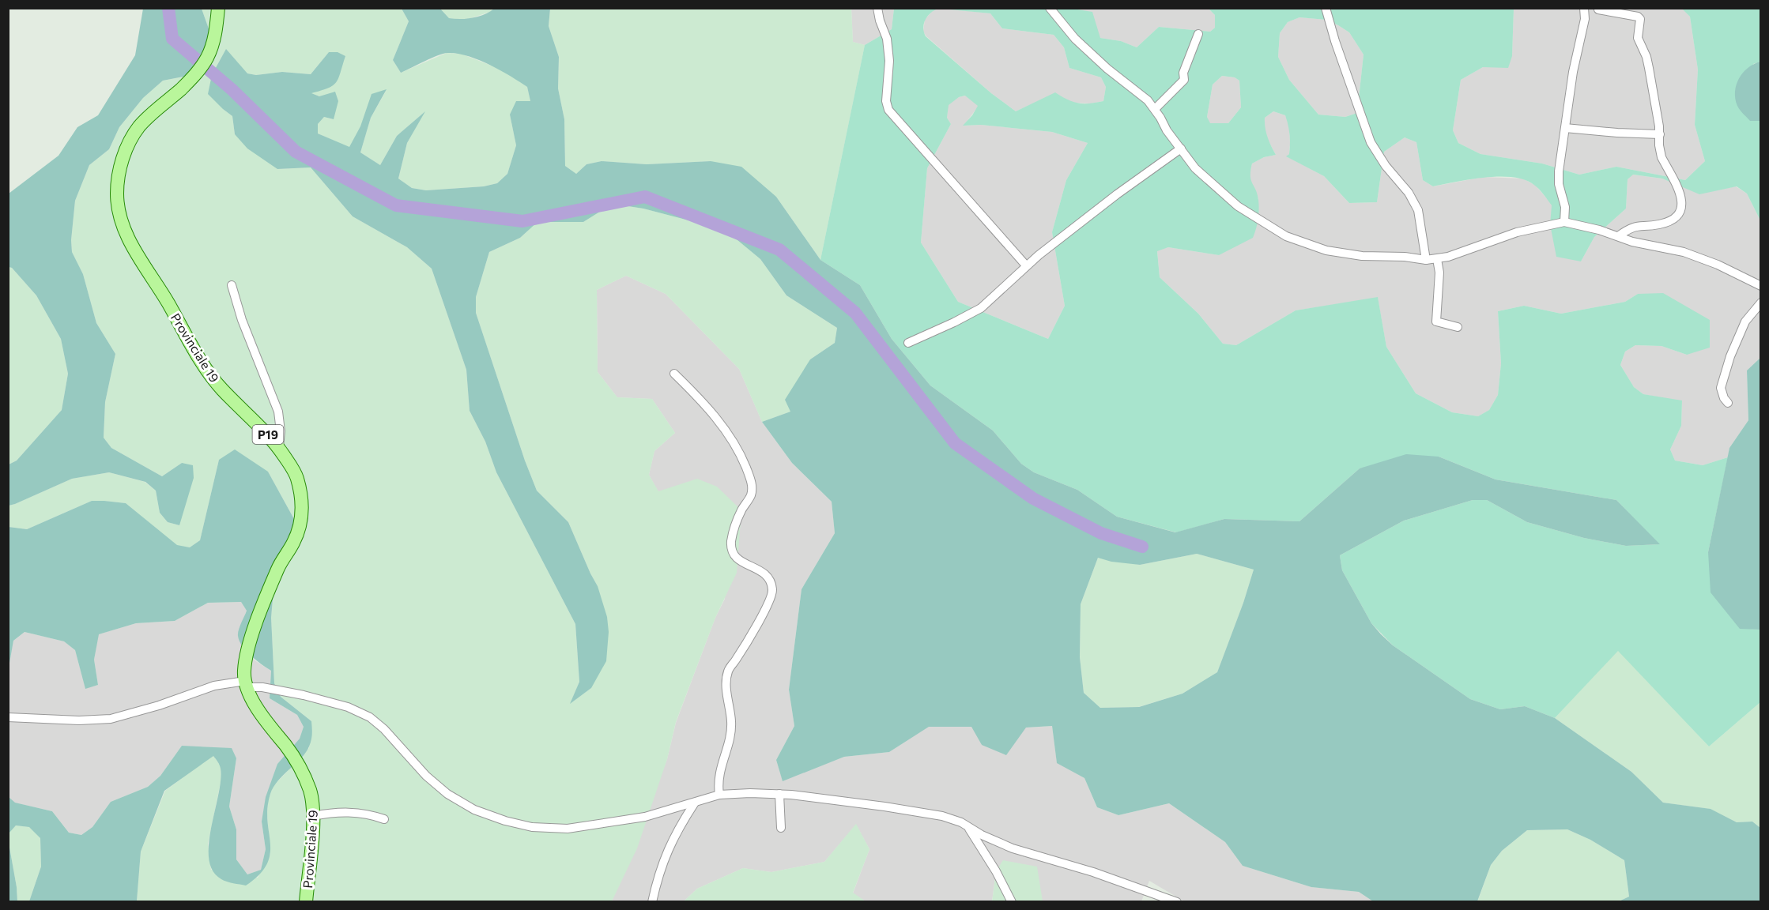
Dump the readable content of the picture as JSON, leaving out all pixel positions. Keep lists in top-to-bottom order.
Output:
{
  "streets": {
    "main road": ["Provinciale 19", "P19"]
  }
}
